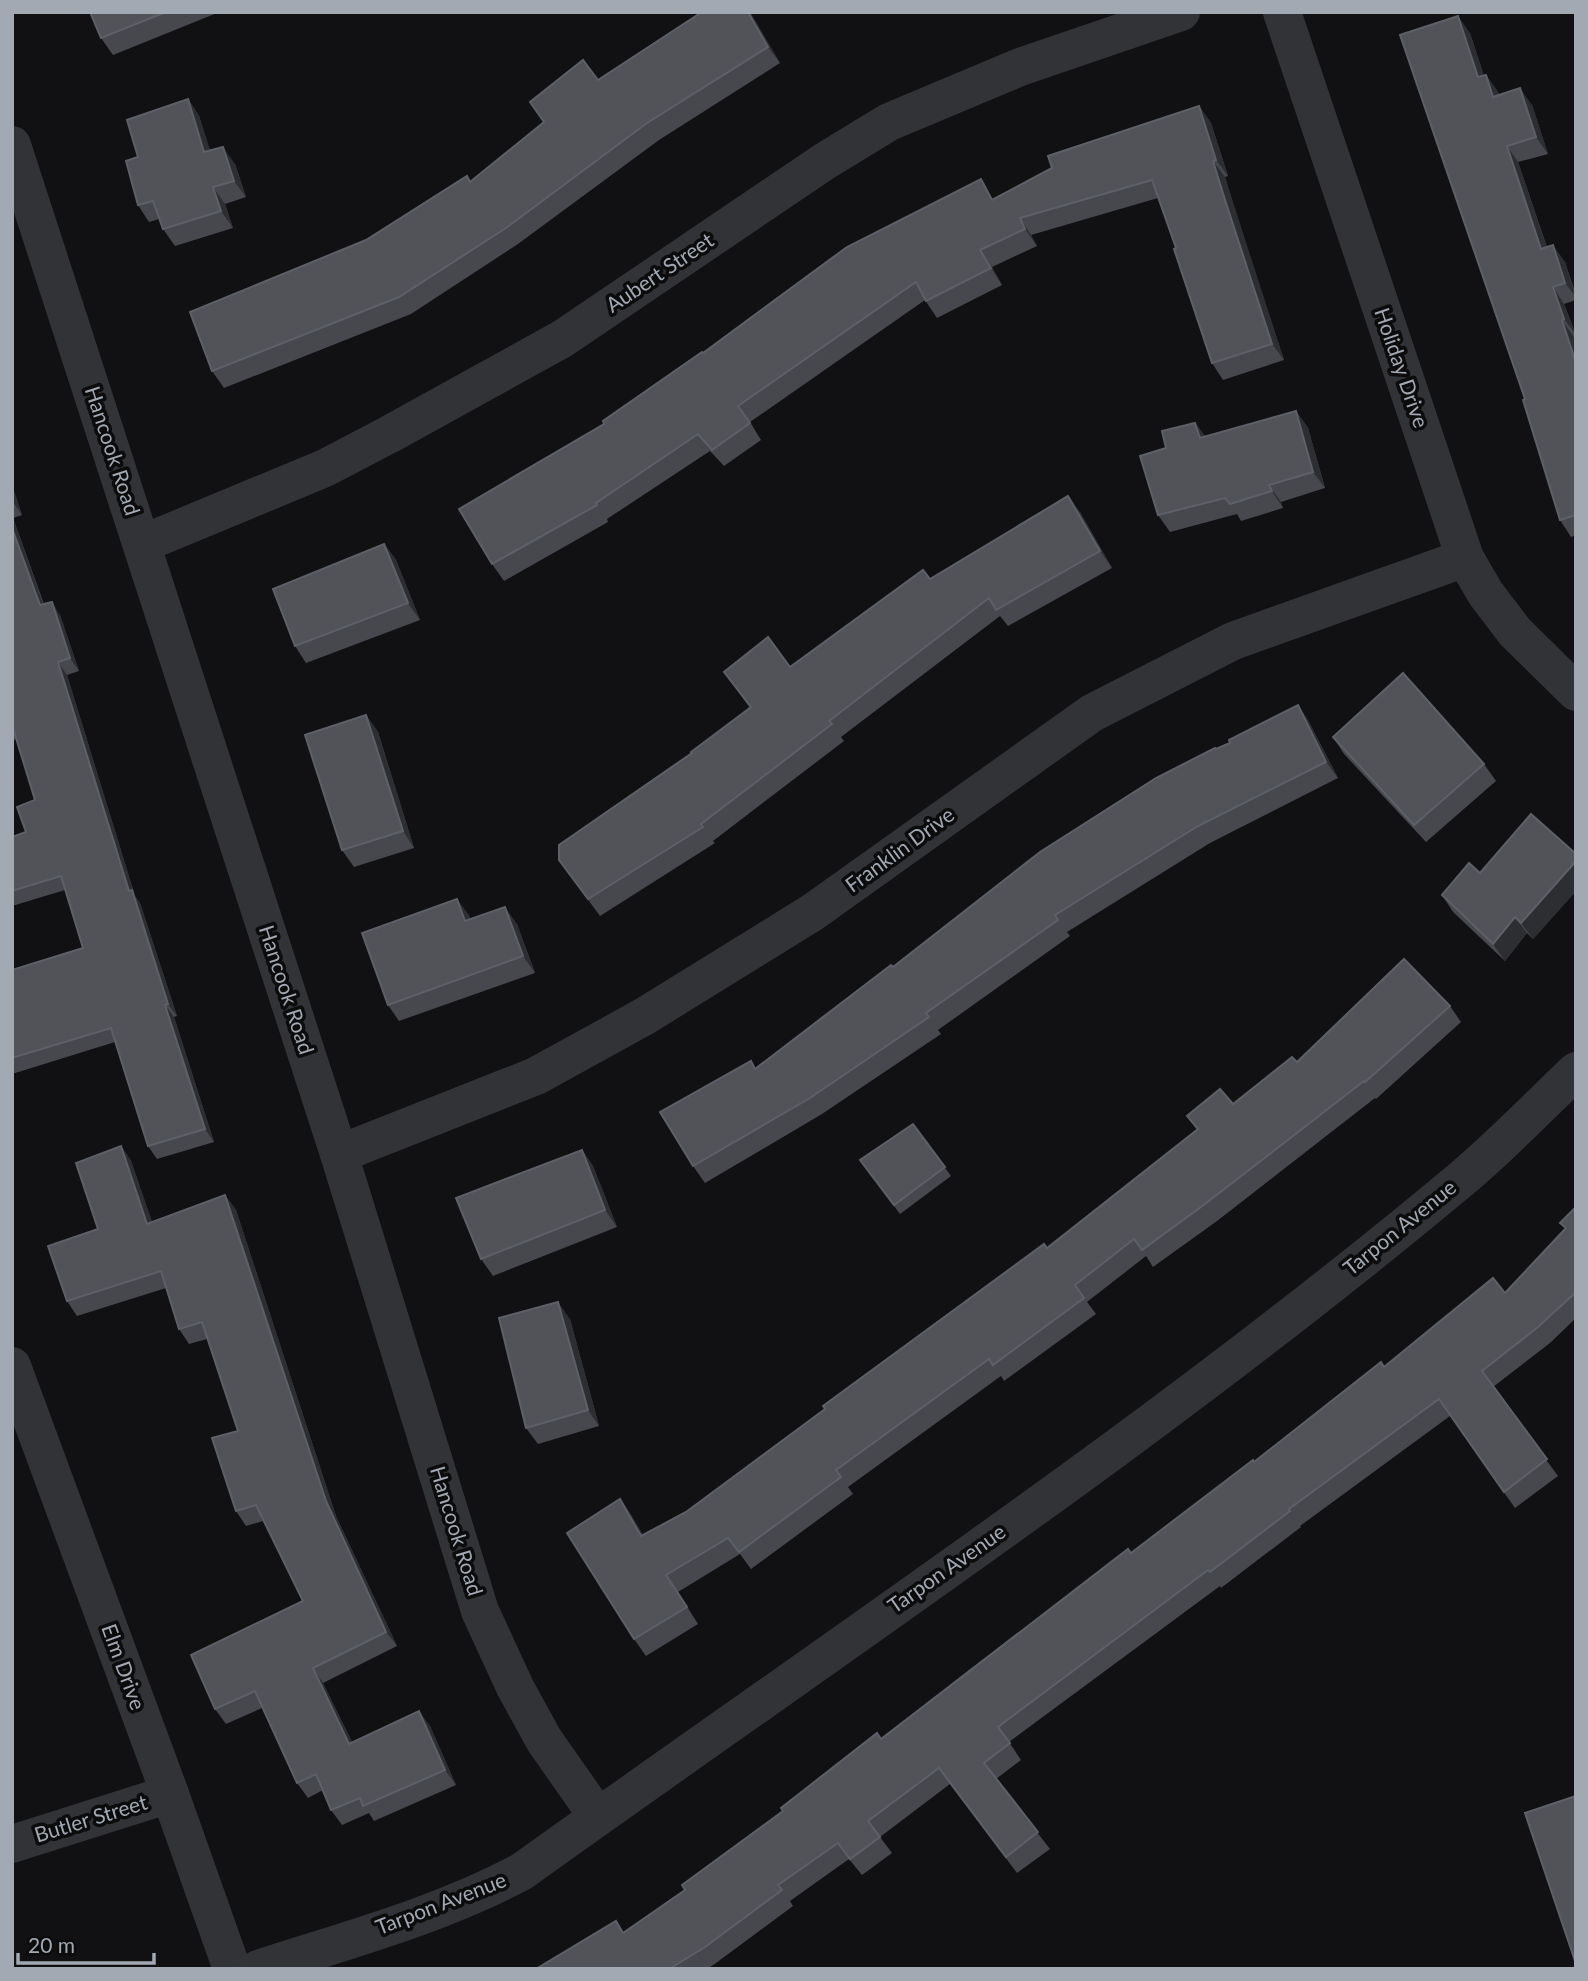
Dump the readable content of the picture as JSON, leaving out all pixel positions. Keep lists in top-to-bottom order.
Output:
{
  "streets": {
    "street": [
      "Aubert Street",
      "Holiday Drive",
      "Hancook Road",
      "Franklin Drive",
      "Tarpon Avenue",
      "Elm Drive",
      "Butler Street"
    ]
  },
  "crossings": [
    ["Aubert Street", "Hancook Road"],
    ["Holiday Drive", "Franklin Drive"],
    ["Hancook Road", "Franklin Drive"],
    ["Hancook Road", "Tarpon Avenue"],
    ["Elm Drive", "Butler Street"]
  ],
  "scale_bar": "20 m"
}
